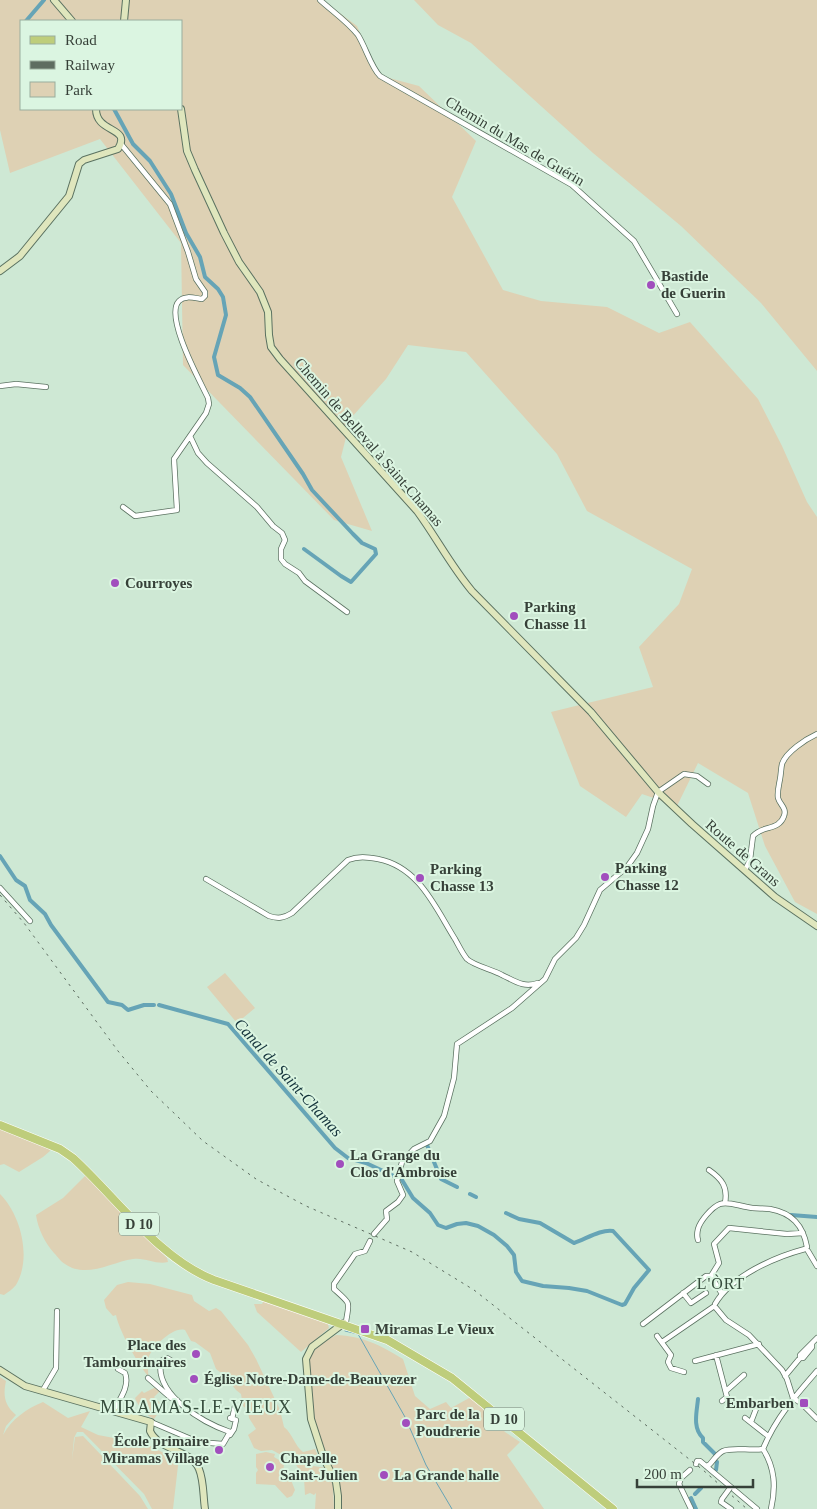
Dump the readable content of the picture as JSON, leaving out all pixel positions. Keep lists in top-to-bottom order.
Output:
{
  "streets": {
    "main road": ["D 10"],
    "street": ["Chemin du Mas de Guérin", "Chemin de Belleval à Saint-Chamas", "Route de Grans"]
  },
  "crossings": [
    ["Chemin de Belleval à Saint-Chamas", "Route de Grans"]
  ],
  "districts": ["L'ÒRT", "MIRAMAS-LE-VIEUX"],
  "water": ["Canal de Saint-Chamas"],
  "places": {
    "other": [
      "Bastide de Guerin",
      "Courroyes",
      "Parking Chasse 11",
      "Parking Chasse 12",
      "Parking Chasse 13",
      "La Grange du Clos d'Ambroise",
      "Place des Tambourinaires",
      "Église Notre-Dame-de-Beauvezer",
      "Parc de la Poudrerie",
      "École primaire Miramas Village",
      "Chapelle Saint-Julien",
      "La Grande halle"
    ],
    "transit": ["Miramas Le Vieux", "Embarben"]
  },
  "legend": ["Road", "Railway", "Park"],
  "scale_bar": "200 m"
}
